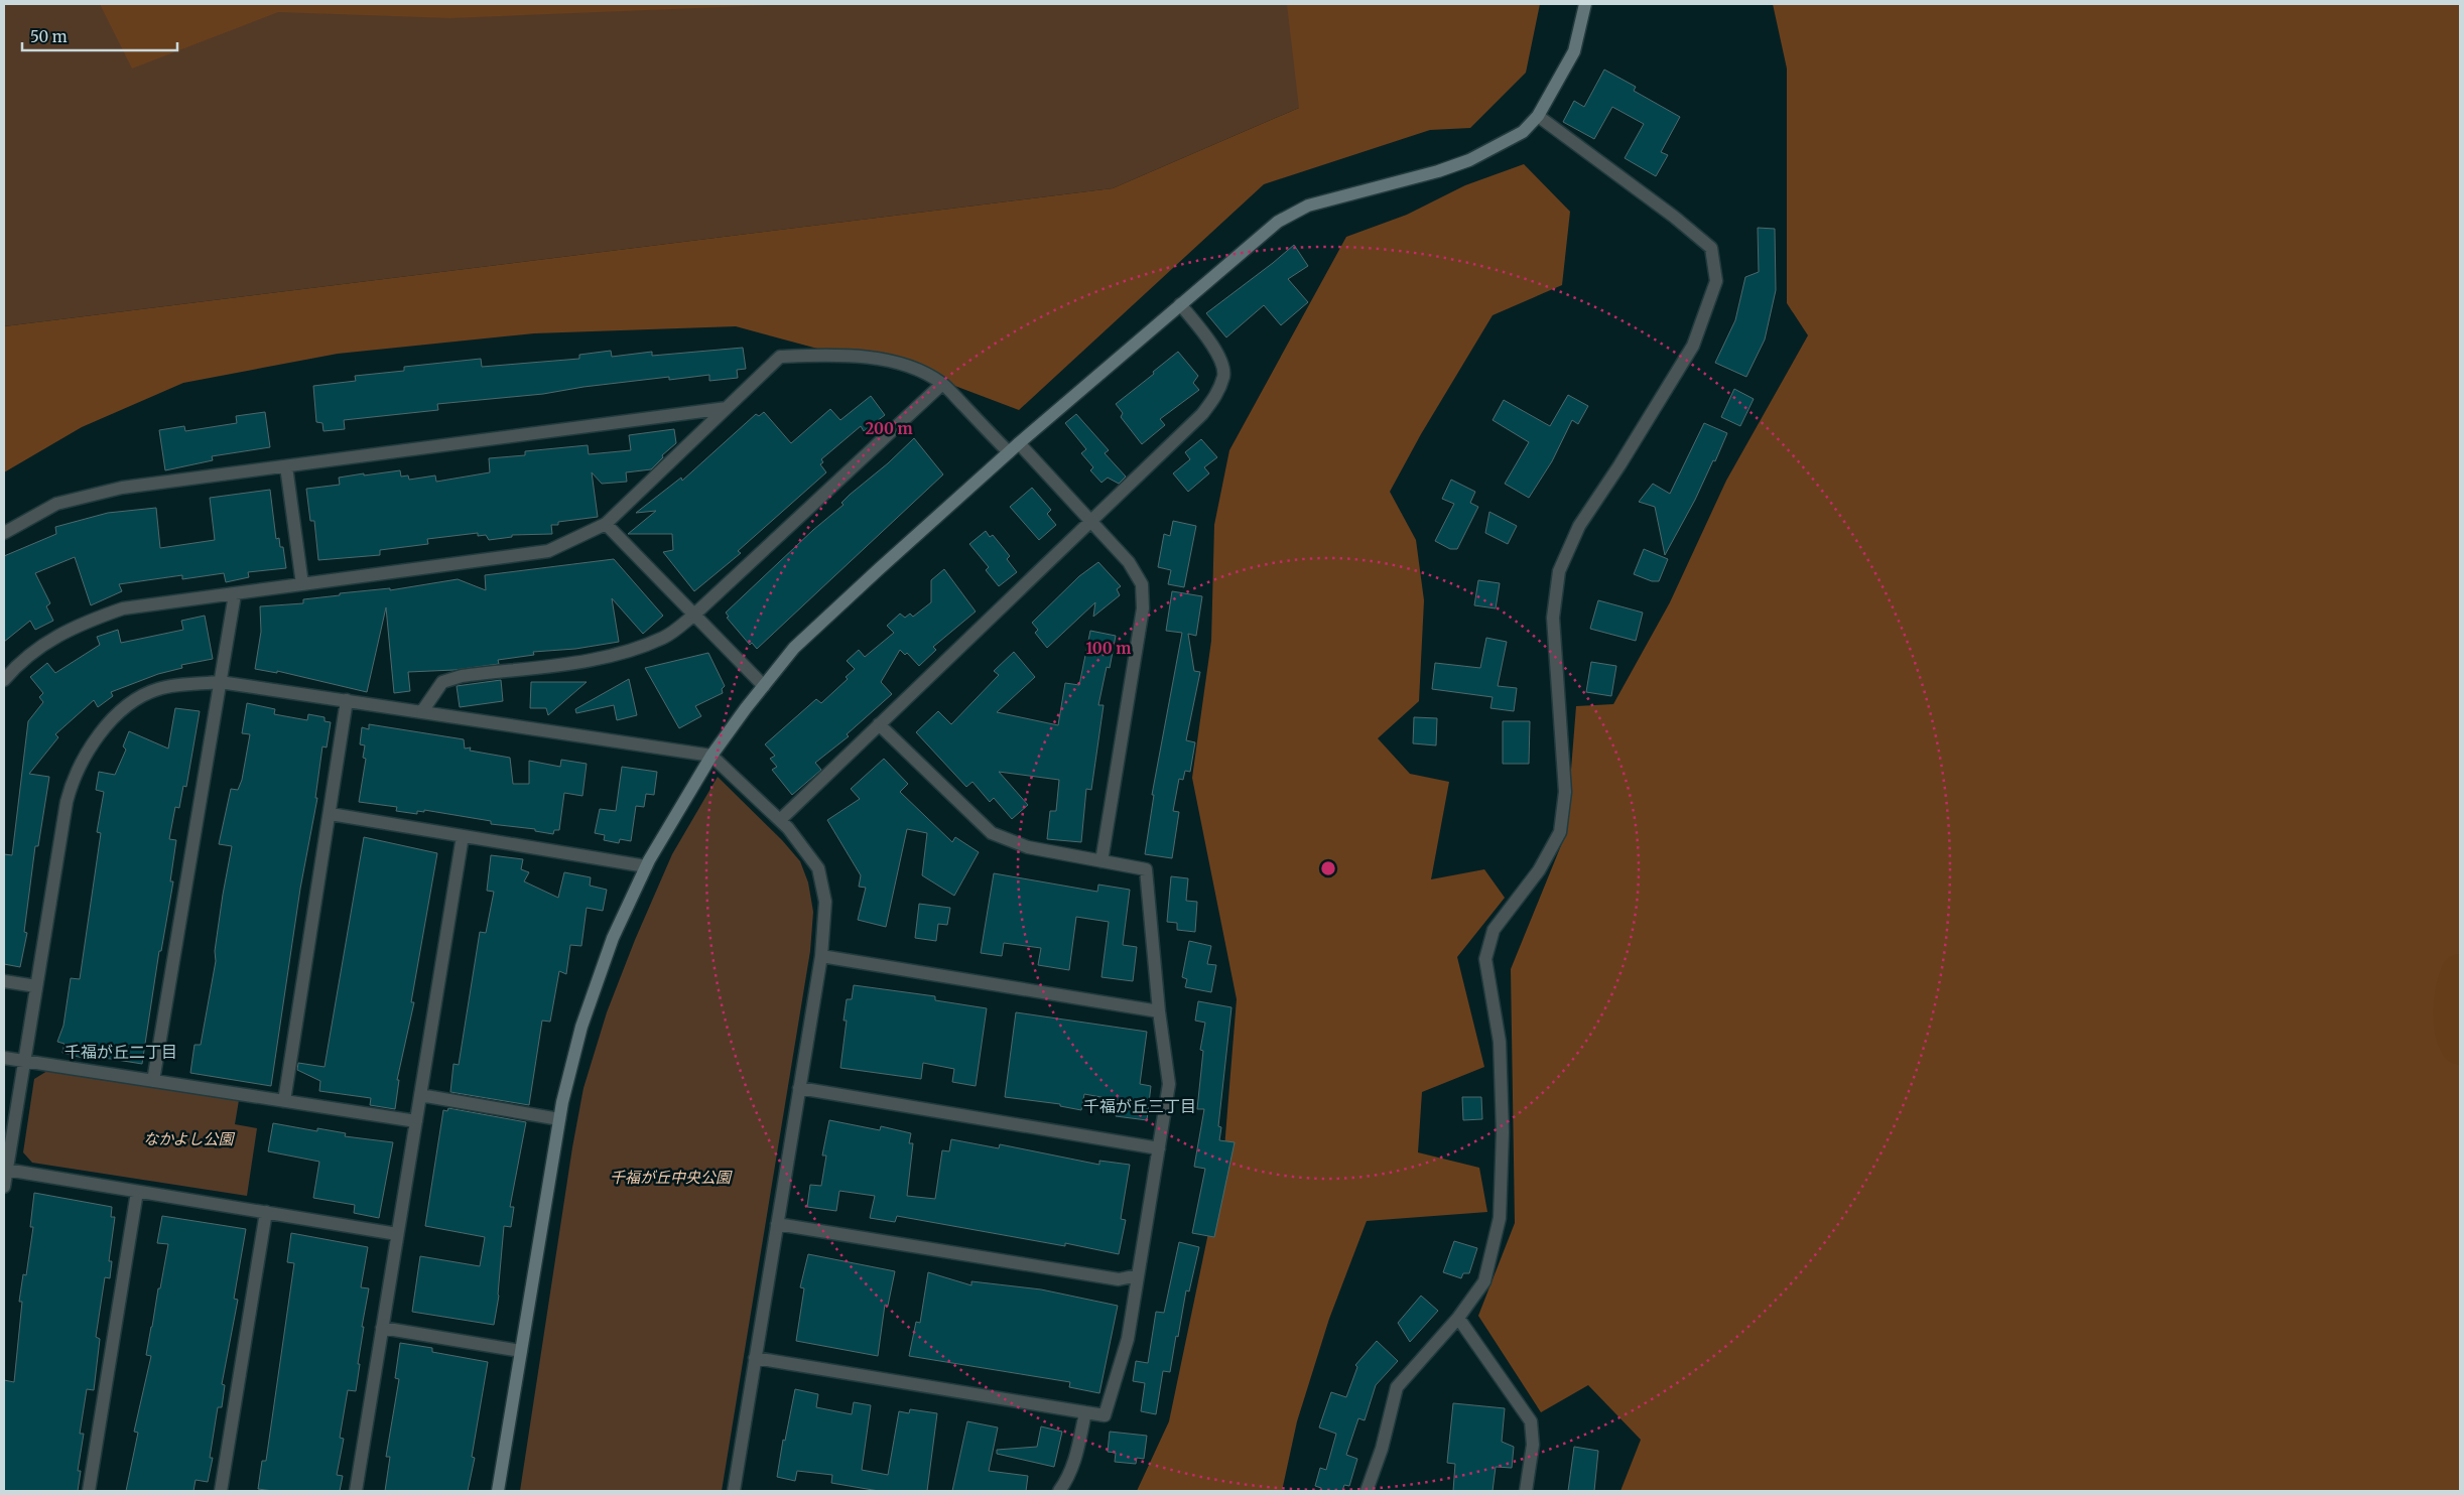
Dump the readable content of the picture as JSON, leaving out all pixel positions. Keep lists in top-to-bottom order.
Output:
{
  "districts": ["千福が丘二丁目", "千福が丘三丁目"],
  "parks": ["なかよし公園", "千福が丘中央公園"],
  "scale_bar": "50 m",
  "rings": ["200 m", "100 m"]
}
